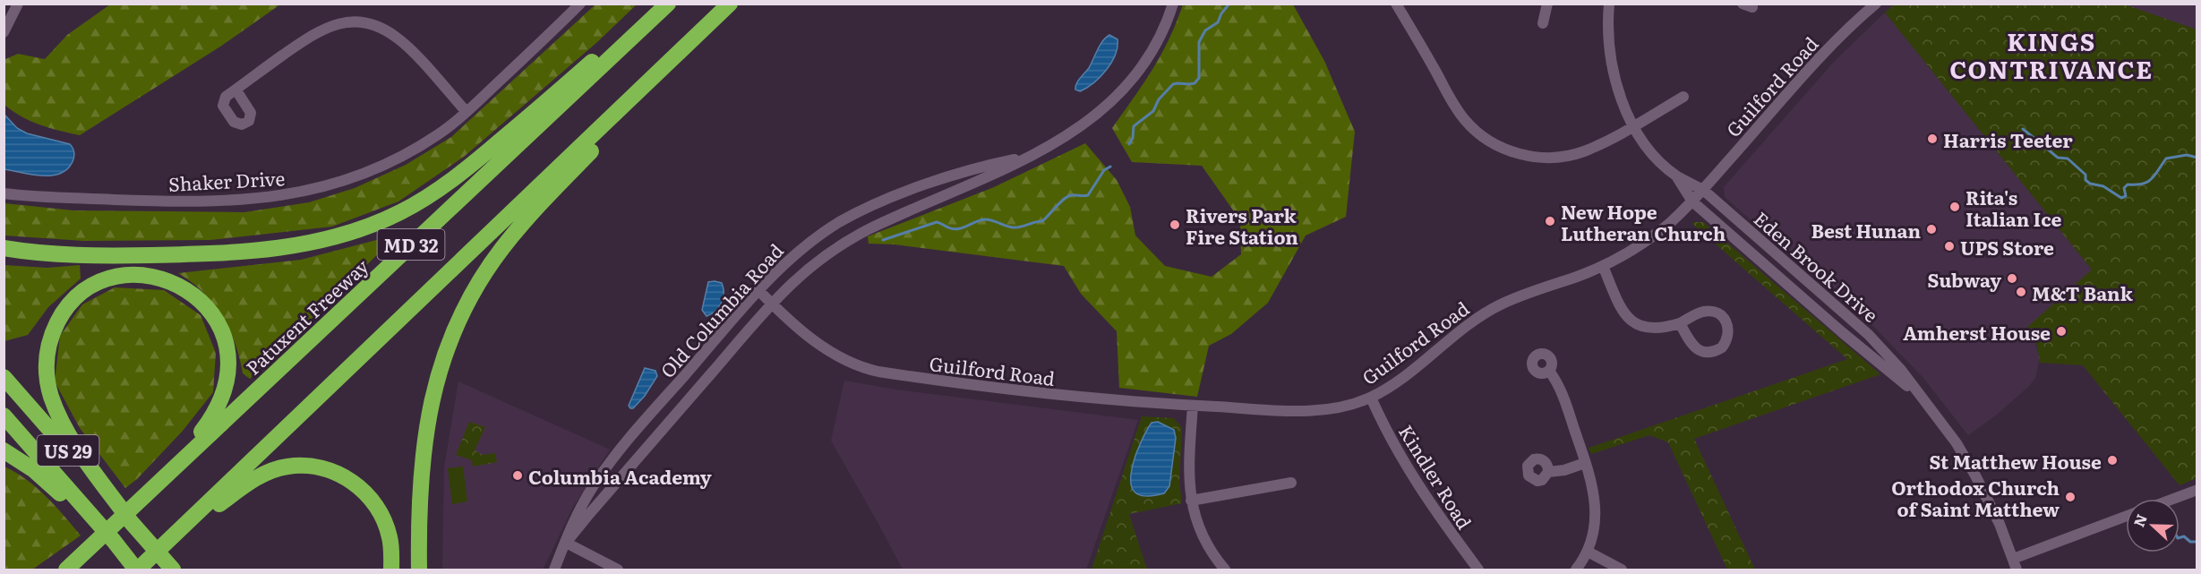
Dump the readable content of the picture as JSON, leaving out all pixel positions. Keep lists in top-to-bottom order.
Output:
{
  "streets": {
    "highway": ["MD 32", "Patuxent Freeway", "US 29"],
    "street": [
      "Guilford Road",
      "Shaker Drive",
      "Eden Brook Drive",
      "Old Columbia Road",
      "Kindler Road"
    ]
  },
  "crossings": [
    ["Guilford Road", "Eden Brook Drive"],
    ["Guilford Road", "Old Columbia Road"],
    ["Guilford Road", "Kindler Road"],
    ["MD 32", "US 29"],
    ["Patuxent Freeway", "US 29"]
  ],
  "districts": ["KINGS CONTRIVANCE"],
  "places": [
    "Harris Teeter",
    "Rita's Italian Ice",
    "New Hope Lutheran Church",
    "Rivers Park Fire Station",
    "Best Hunan",
    "UPS Store",
    "Subway",
    "M&T Bank",
    "Amherst House",
    "St Matthew House",
    "Columbia Academy",
    "Orthodox Church of Saint Matthew"
  ],
  "north": "left"
}
